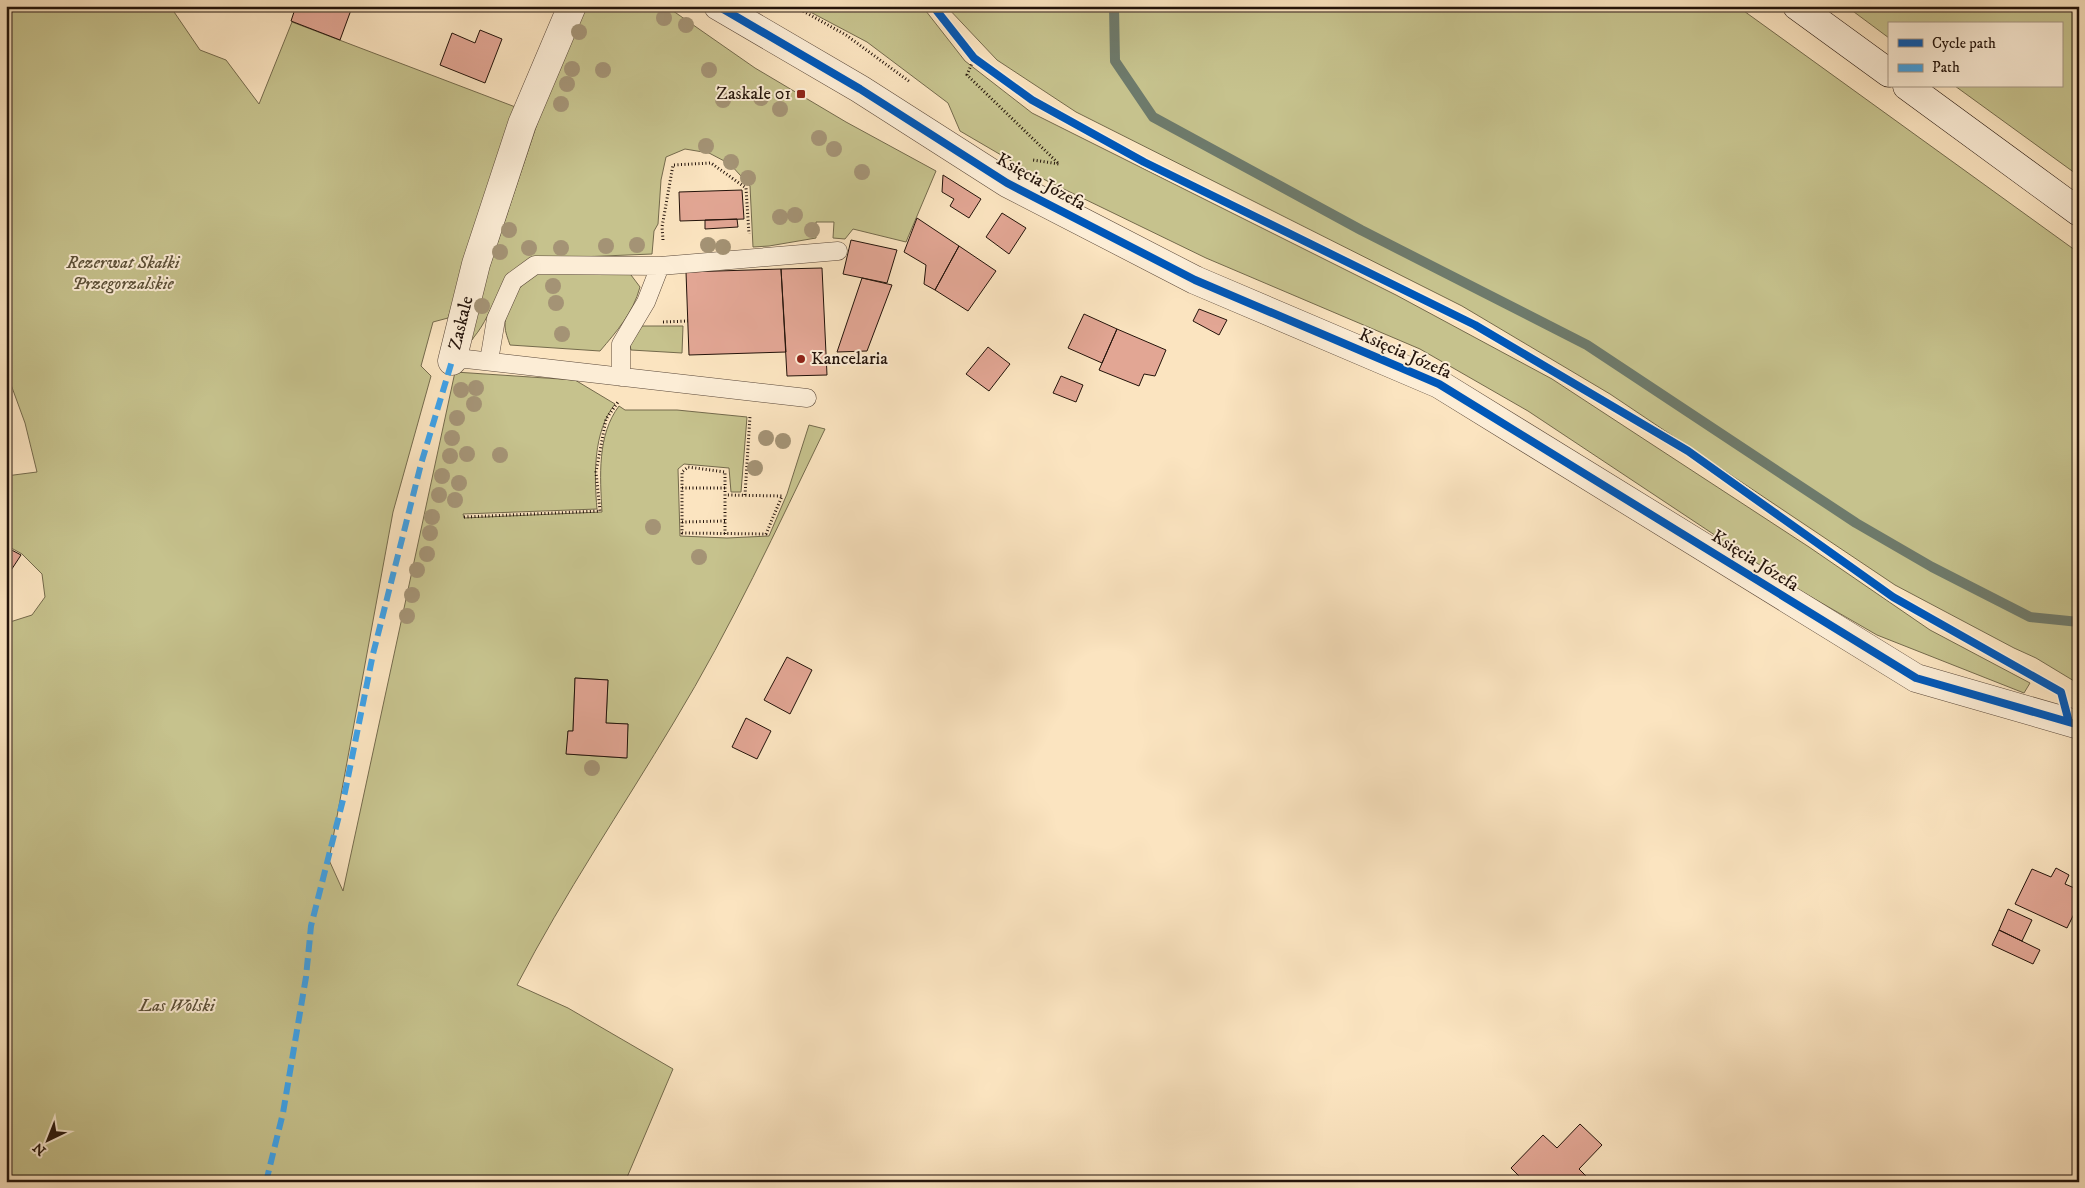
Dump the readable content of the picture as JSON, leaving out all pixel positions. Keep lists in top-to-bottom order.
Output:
{
  "streets": {
    "street": ["Księcia Józefa", "Zaskale"]
  },
  "parks": ["Rezerwat Skałki Przegorzalskie", "Las Wolski"],
  "places": {
    "transit": ["Zaskale 01"],
    "other": ["Kancelaria"]
  },
  "legend": ["Cycle path", "Path"],
  "north": "bottom left"
}
